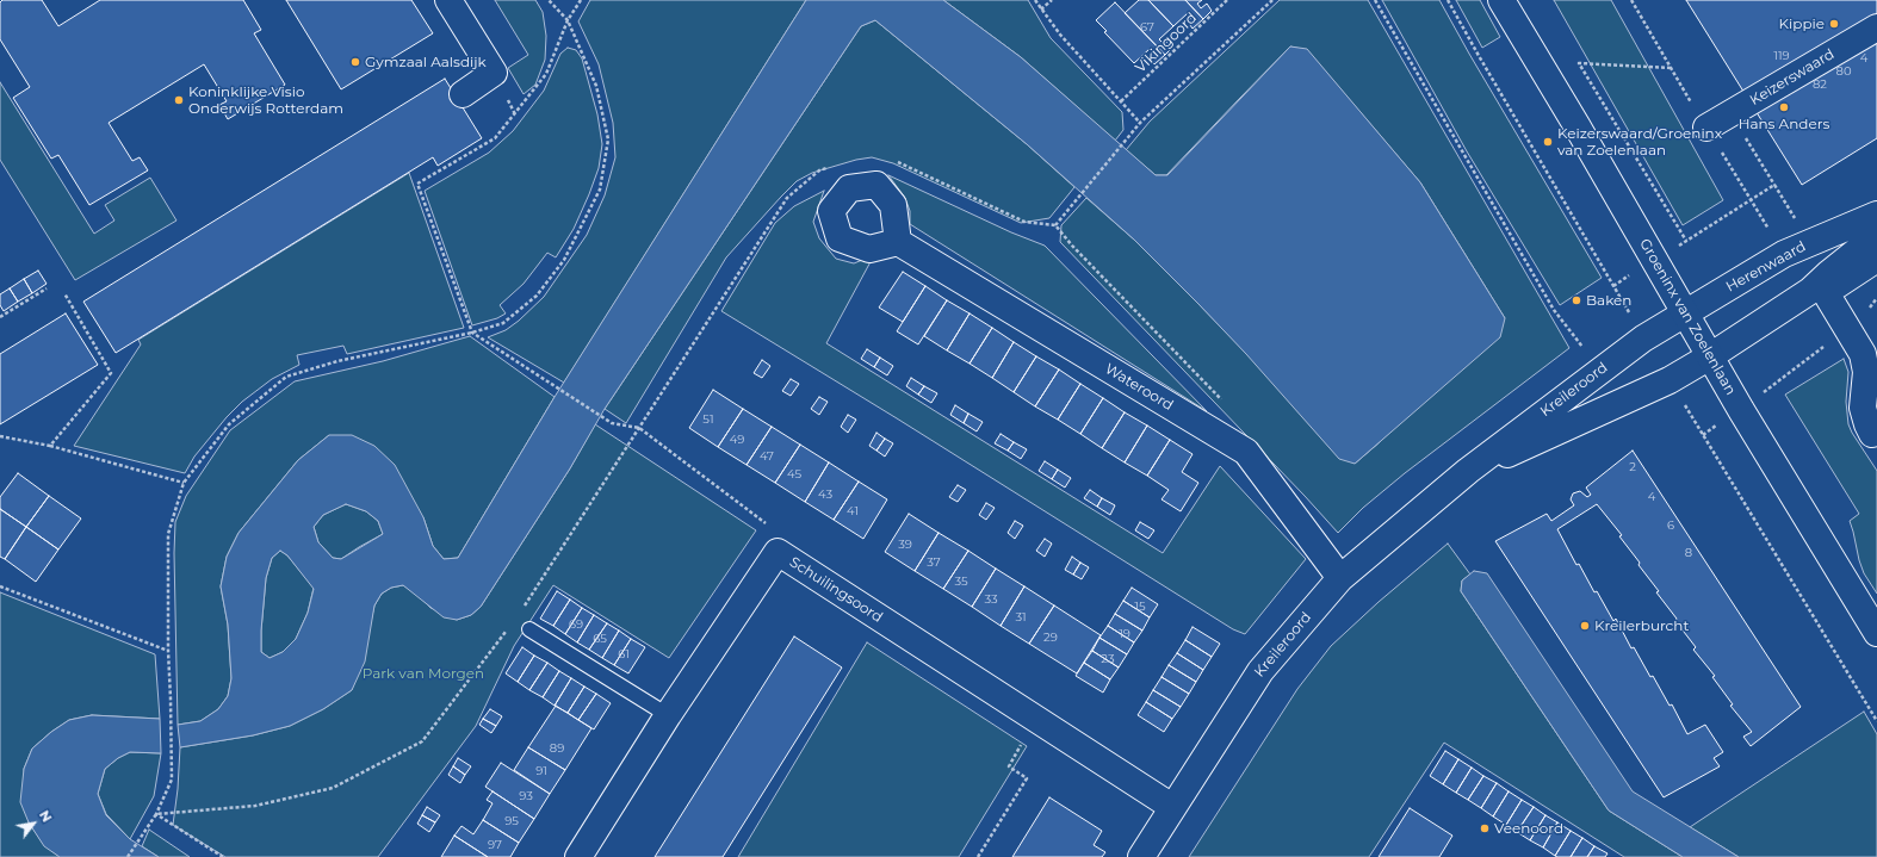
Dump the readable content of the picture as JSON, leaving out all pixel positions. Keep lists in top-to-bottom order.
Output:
{
  "streets": {
    "street": [
      "Keizerswaard",
      "Herenwaard",
      "Groeninx van Zoelenlaan",
      "Wateroord",
      "Kreileroord",
      "Schuilingsoord"
    ],
    "path": ["Vikingoord"]
  },
  "crossings": [
    ["Herenwaard", "Groeninx van Zoelenlaan"],
    ["Herenwaard", "Kreileroord"],
    ["Groeninx van Zoelenlaan", "Kreileroord"],
    ["Wateroord", "Kreileroord"],
    ["Kreileroord", "Schuilingsoord"]
  ],
  "parks": ["Park van Morgen"],
  "places": [
    "Kippie",
    "Gymzaal Aalsdijk",
    "Koninklijke Visio Onderwijs Rotterdam",
    "Hans Anders",
    "Keizerswaard/Groeninx van Zoelenlaan",
    "Baken",
    "Kreilerburcht",
    "Veenoord"
  ],
  "house_numbers": [
    "67",
    "119",
    "4",
    "80",
    "82",
    "51",
    "49",
    "47",
    "2",
    "45",
    "43",
    "4",
    "41",
    "6",
    "39",
    "8",
    "37",
    "35",
    "33",
    "15",
    "31",
    "69",
    "19",
    "29",
    "65",
    "61",
    "23",
    "89",
    "91",
    "93",
    "95",
    "97"
  ],
  "north": "top right"
}
